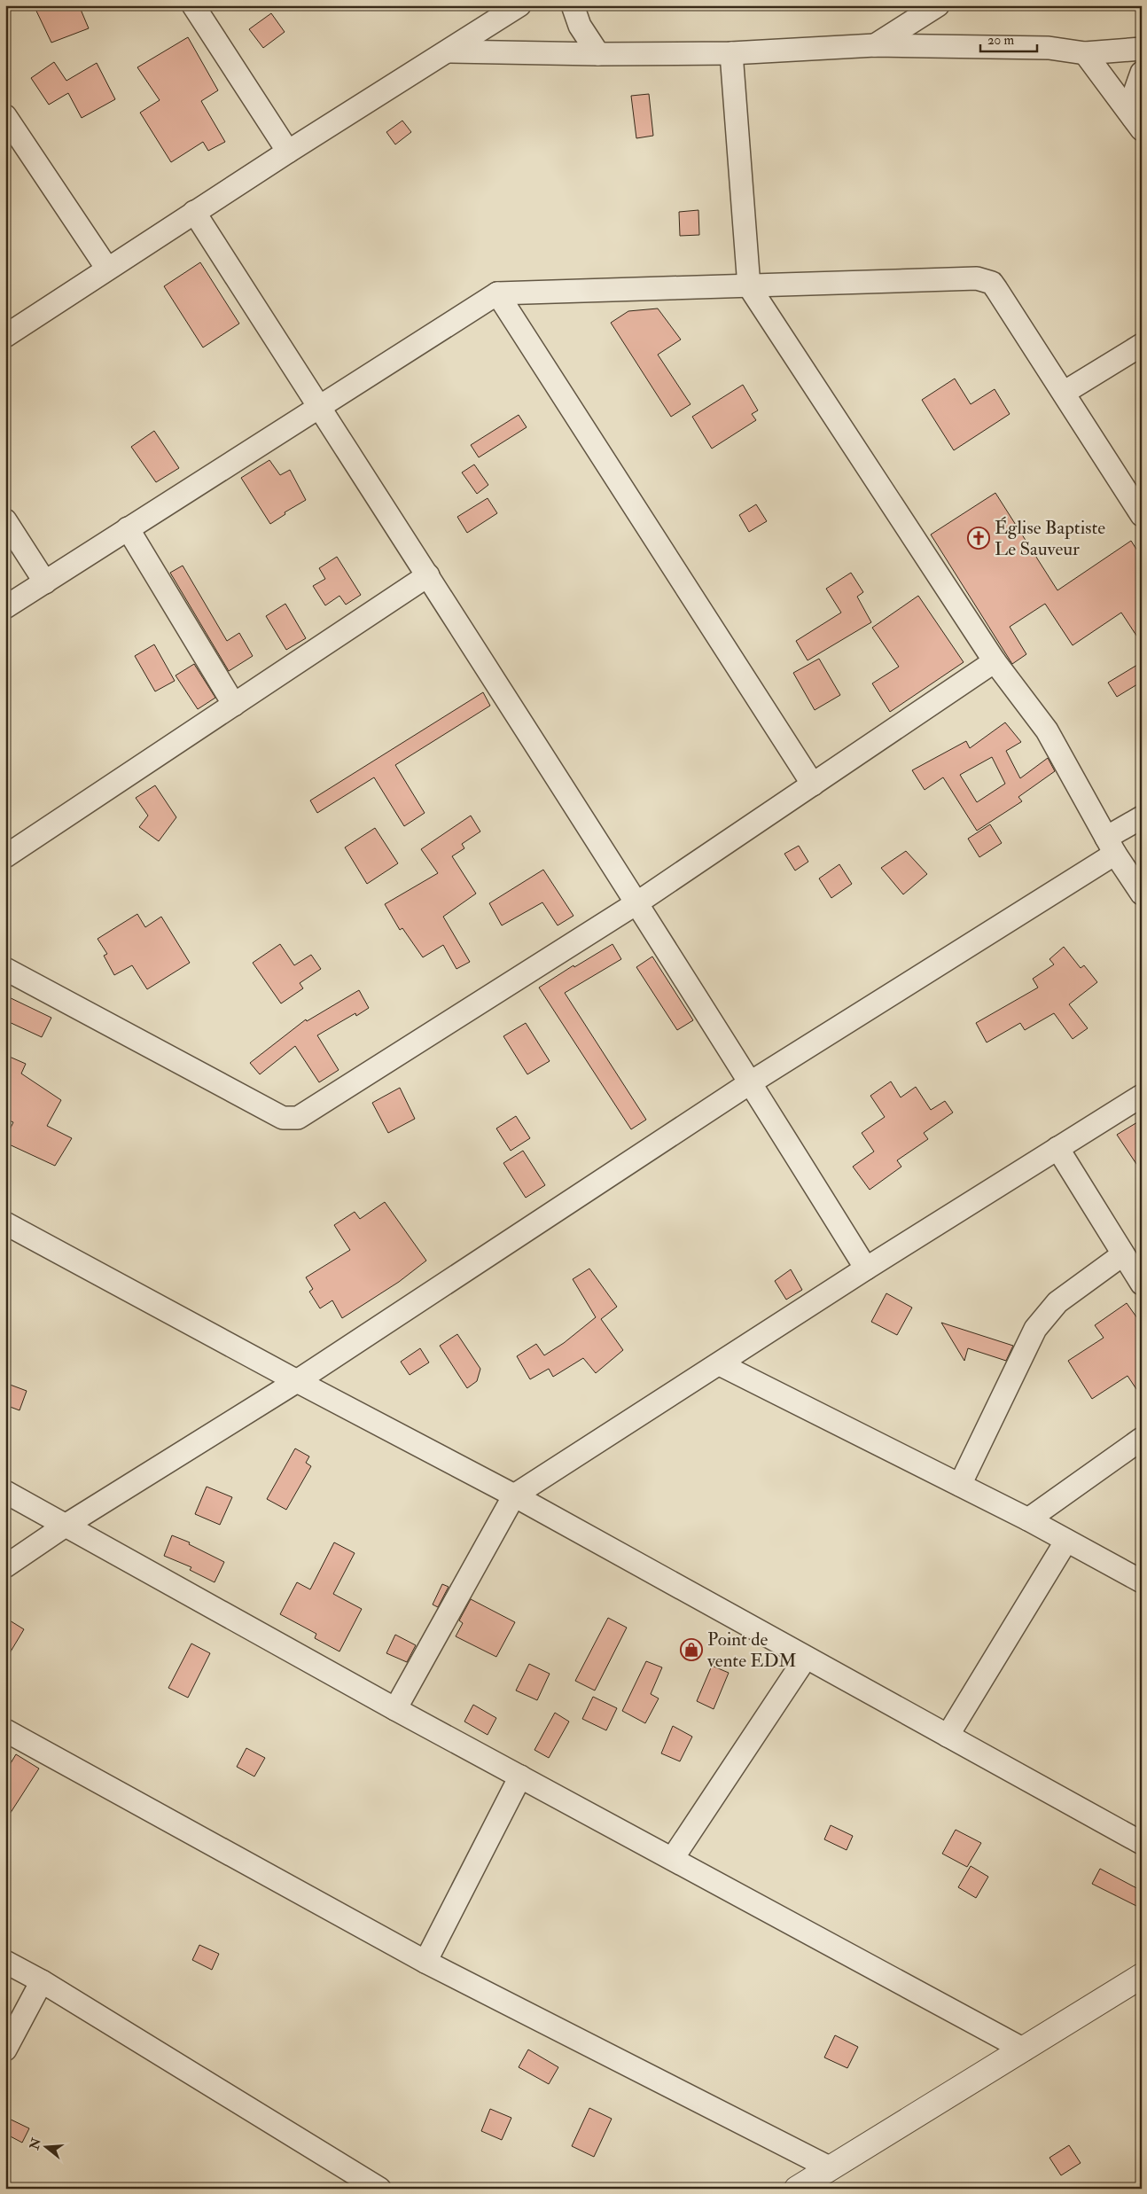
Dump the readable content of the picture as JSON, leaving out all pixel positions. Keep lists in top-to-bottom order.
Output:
{
  "places": {
    "church": ["Église Baptiste Le Sauveur"],
    "shop": ["Point de vente EDM"]
  },
  "scale_bar": "20 m",
  "north": "left"
}
